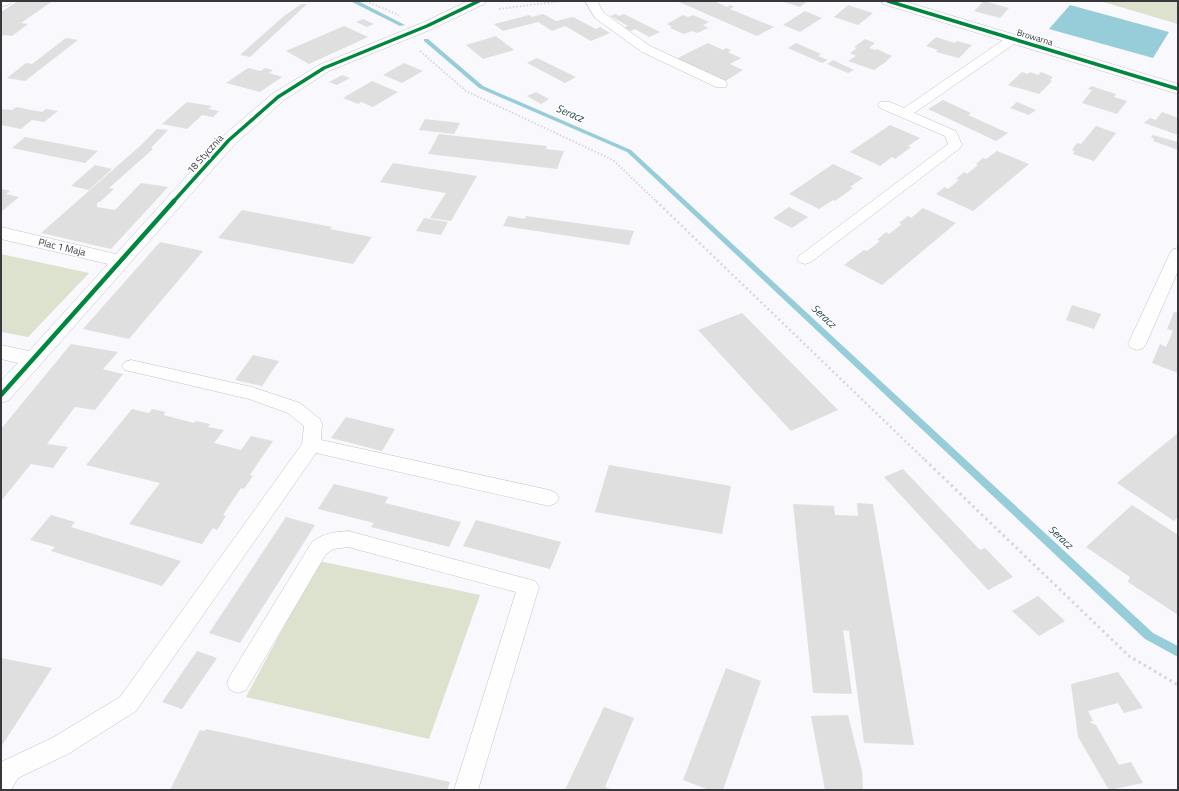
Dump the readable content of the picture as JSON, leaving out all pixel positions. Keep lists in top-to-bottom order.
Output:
{
  "streets": {
    "street": ["Browarna", "18 Stycznia", "Plac 1 Maja"]
  },
  "crossings": [
    ["18 Stycznia", "Plac 1 Maja"]
  ],
  "water": ["Seracz"]
}
